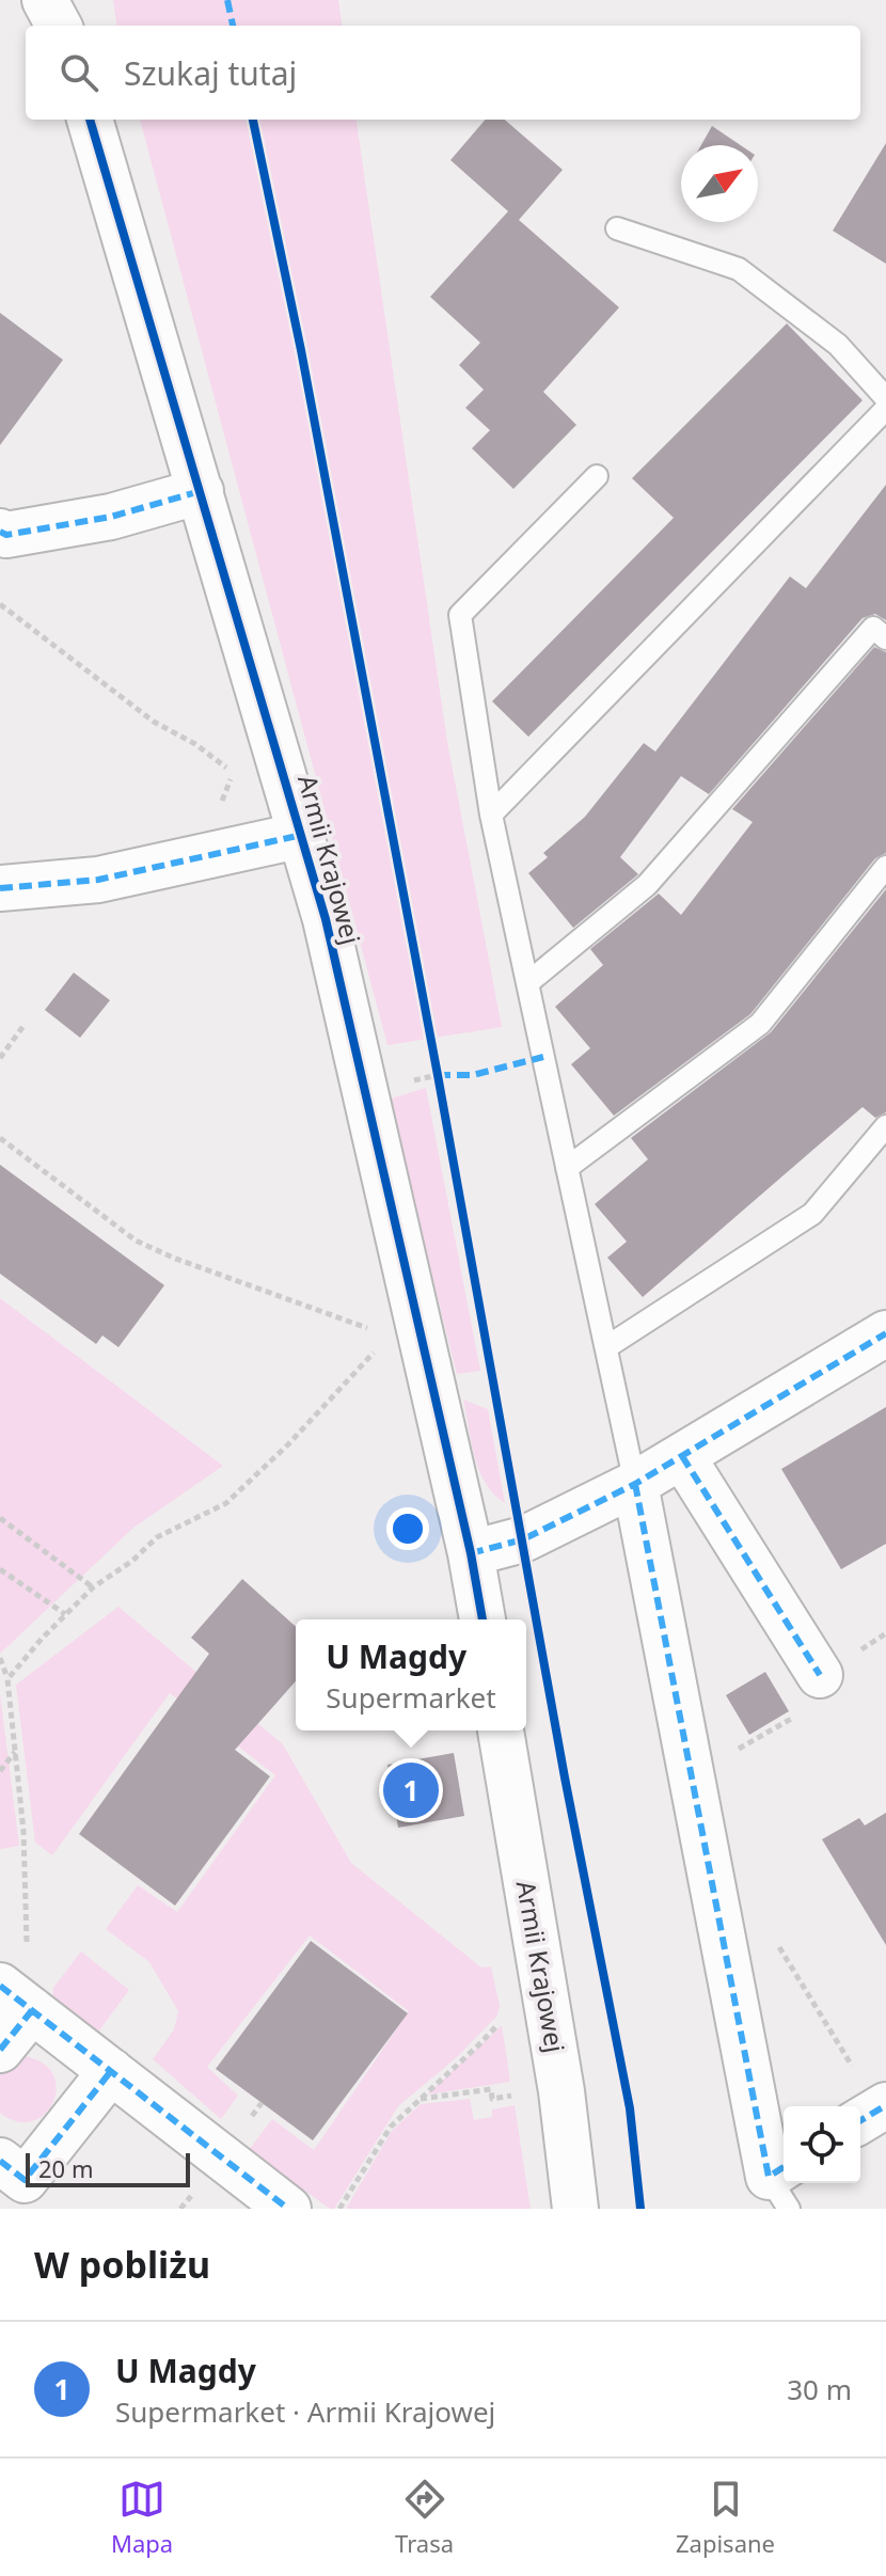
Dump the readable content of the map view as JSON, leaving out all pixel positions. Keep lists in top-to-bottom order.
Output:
{
  "streets": {
    "street": ["Armii Krajowej"]
  },
  "scale_bar": "20 m",
  "north": "top right",
  "page": {
    "search": "Szukaj tutaj",
    "popup": ["U Magdy", "Supermarket"],
    "pins": "1",
    "scale": "20 m",
    "heading": "W pobliżu",
    "list": [
      {
        "mark": "1",
        "name": "U Magdy",
        "note": "Supermarket · Armii Krajowej",
        "value": "30 m"
      }
    ],
    "nav": ["Mapa", "Trasa", "Zapisane"]
  }
}
